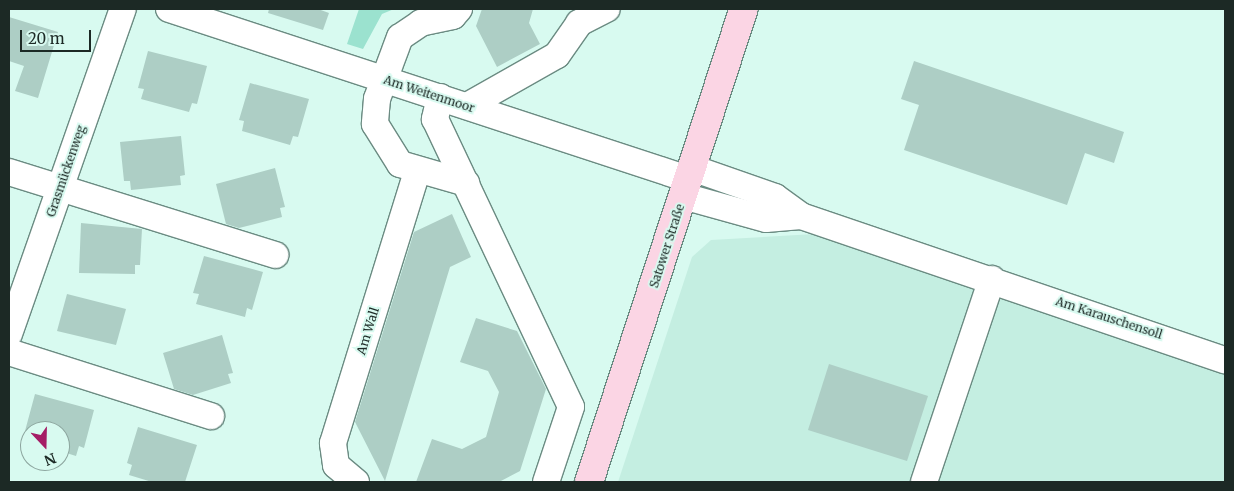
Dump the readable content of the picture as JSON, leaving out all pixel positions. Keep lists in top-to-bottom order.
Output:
{
  "streets": {
    "main road": ["Satower Straße"],
    "street": [
      "Am Weitenmoor",
      "Grasmückenweg",
      "Am Karauschensoll",
      "Am Wall"
    ]
  },
  "crossings": [
    ["Am Weitenmoor", "Satower Straße"],
    ["Am Weitenmoor", "Am Karauschensoll"],
    ["Satower Straße", "Am Karauschensoll"]
  ],
  "scale_bar": "20 m",
  "north": "bottom"
}
